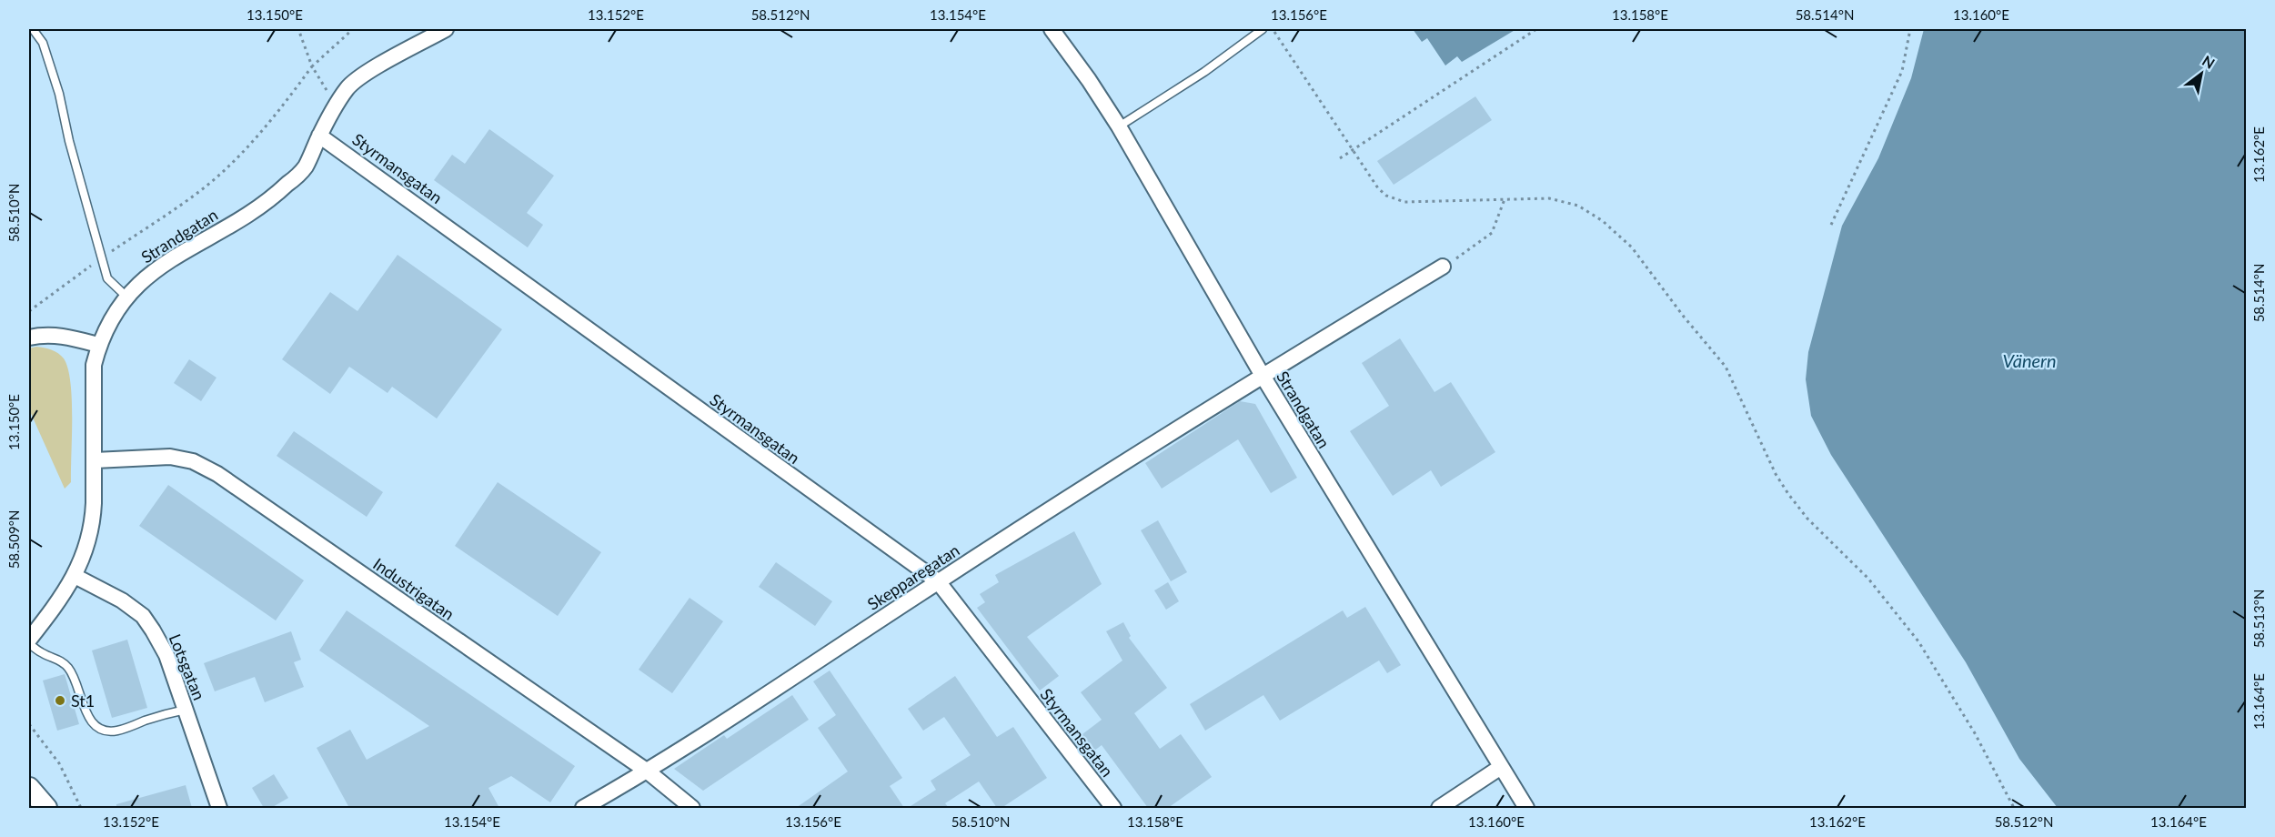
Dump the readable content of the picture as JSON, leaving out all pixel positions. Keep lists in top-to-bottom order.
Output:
{
  "streets": {
    "street": [
      "Styrmansgatan",
      "Strandgatan",
      "Skepparegatan",
      "Industrigatan",
      "Lotsgatan"
    ]
  },
  "crossings": [
    ["Styrmansgatan", "Strandgatan"],
    ["Styrmansgatan", "Skepparegatan"],
    ["Strandgatan", "Skepparegatan"],
    ["Strandgatan", "Industrigatan"],
    ["Strandgatan", "Lotsgatan"],
    ["Skepparegatan", "Industrigatan"]
  ],
  "water": ["Vänern"],
  "places": ["St1"],
  "north": "top right",
  "coordinates": [
    "13.150°E",
    "13.152°E",
    "58.512°N",
    "13.154°E",
    "13.156°E",
    "13.158°E",
    "58.514°N",
    "13.160°E",
    "13.162°E",
    "58.510°N",
    "58.509°N",
    "58.513°N",
    "13.164°E"
  ]
}
